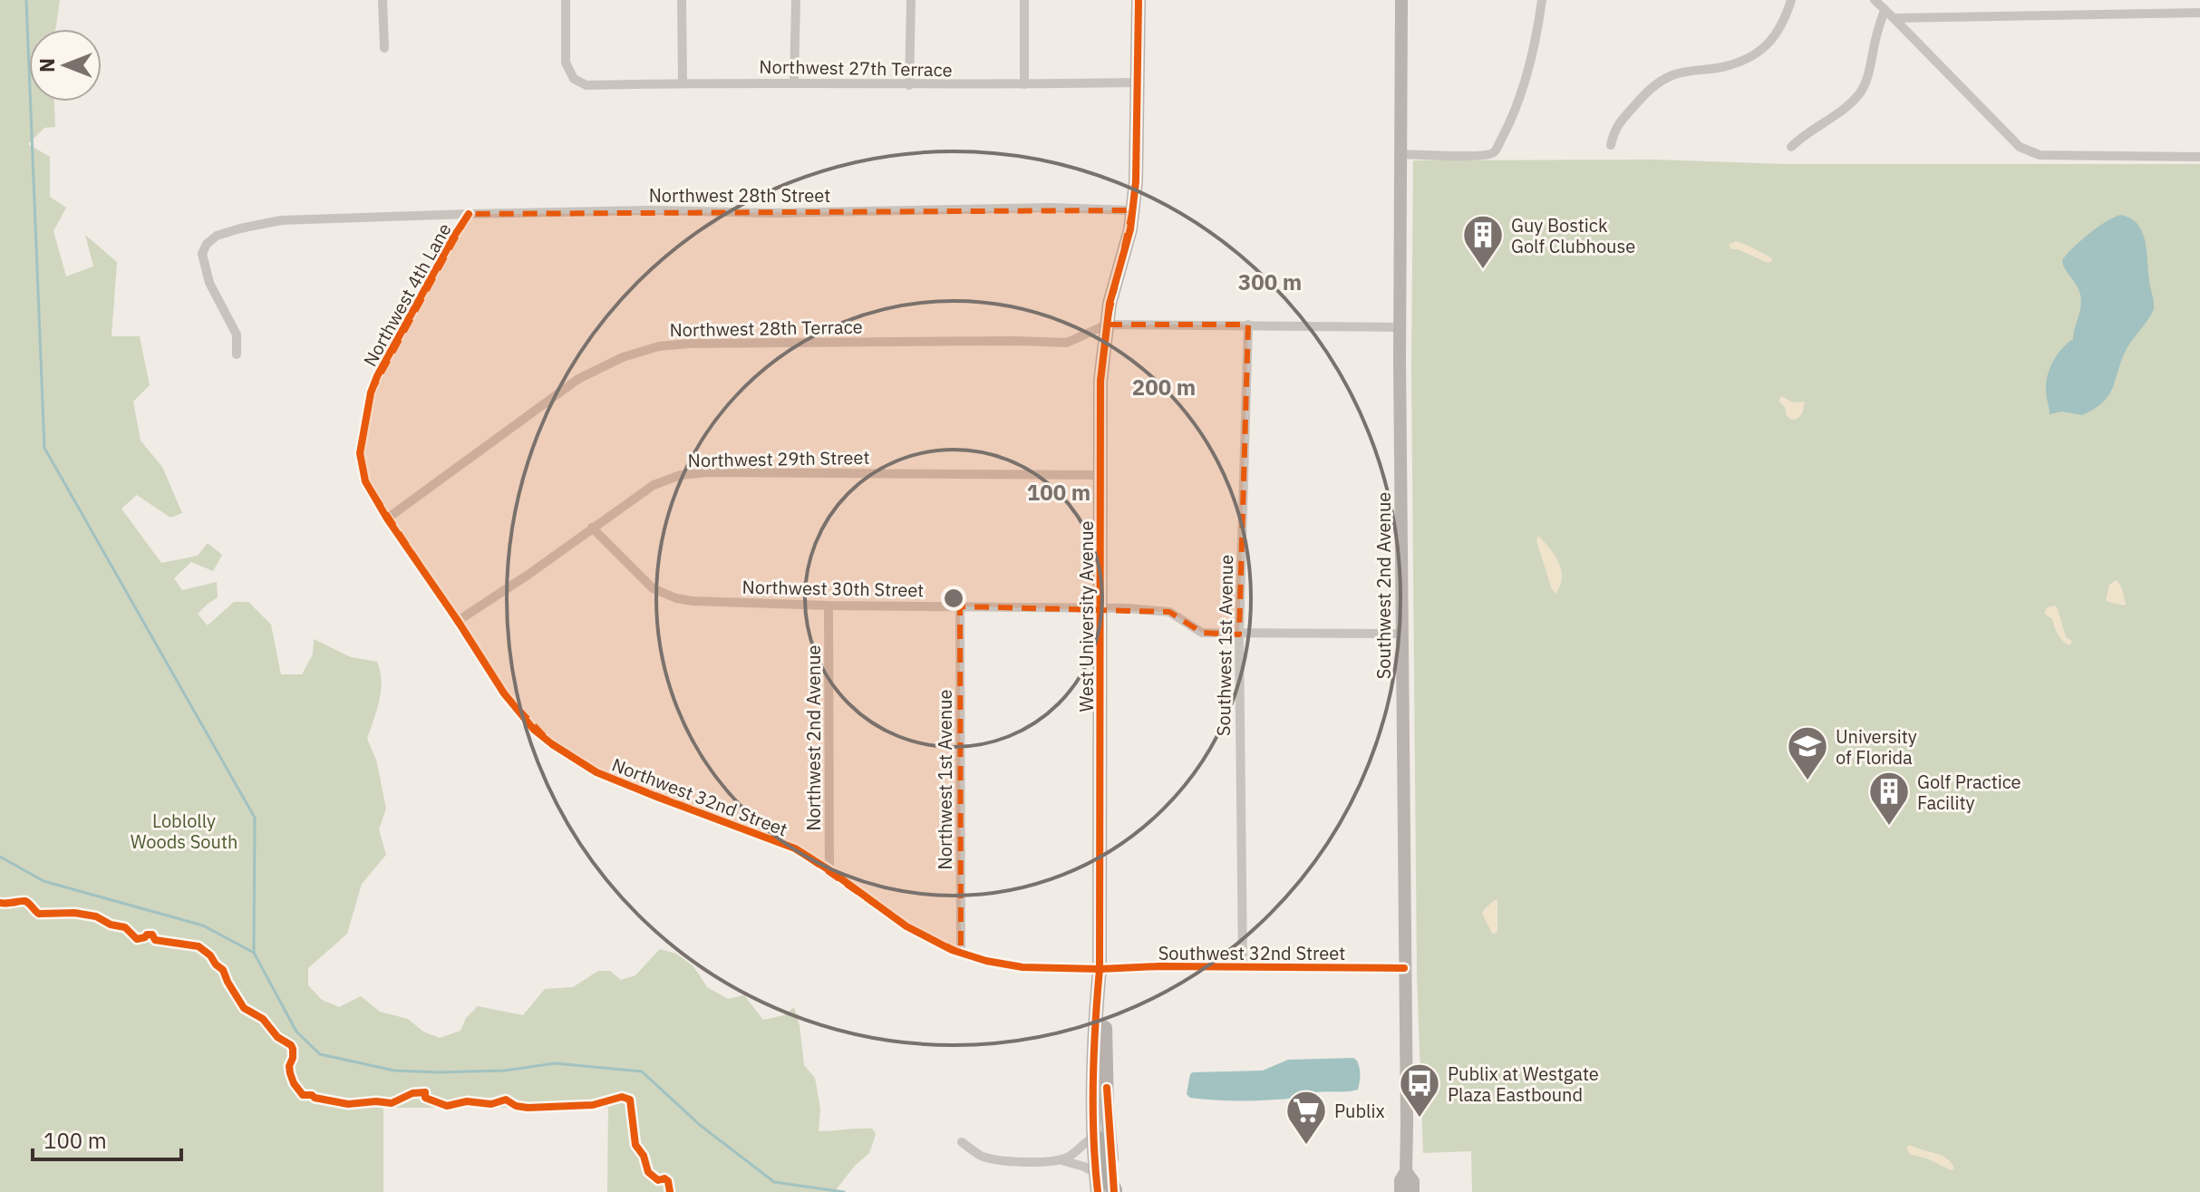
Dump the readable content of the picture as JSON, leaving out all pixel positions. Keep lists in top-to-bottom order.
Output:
{
  "streets": {
    "main road": ["Southwest 2nd Avenue", "West University Avenue"],
    "street": [
      "Northwest 27th Terrace",
      "Northwest 28th Street",
      "Northwest 4th Lane",
      "Northwest 28th Terrace",
      "Northwest 29th Street",
      "Northwest 30th Street",
      "Southwest 1st Avenue",
      "Northwest 2nd Avenue",
      "Northwest 1st Avenue",
      "Northwest 32nd Street",
      "Southwest 32nd Street"
    ]
  },
  "crossings": [
    ["Northwest 27th Terrace", "West University Avenue"],
    ["Northwest 28th Street", "Northwest 4th Lane"],
    ["Northwest 28th Street", "West University Avenue"],
    ["Northwest 4th Lane", "Northwest 28th Terrace"],
    ["Northwest 4th Lane", "Northwest 29th Street"],
    ["Northwest 4th Lane", "Northwest 32nd Street"],
    ["Northwest 28th Terrace", "West University Avenue"],
    ["Northwest 29th Street", "Northwest 30th Street"],
    ["Northwest 29th Street", "West University Avenue"],
    ["Northwest 29th Street", "Northwest 32nd Street"],
    ["Southwest 2nd Avenue", "Northwest 30th Street"],
    ["Southwest 2nd Avenue", "Southwest 32nd Street"],
    ["Northwest 30th Street", "West University Avenue"],
    ["Northwest 30th Street", "Southwest 1st Avenue"],
    ["Northwest 30th Street", "Northwest 2nd Avenue"],
    ["Northwest 30th Street", "Northwest 1st Avenue"],
    ["West University Avenue", "Northwest 32nd Street"],
    ["West University Avenue", "Southwest 32nd Street"],
    ["Southwest 1st Avenue", "Southwest 32nd Street"],
    ["Northwest 2nd Avenue", "Northwest 32nd Street"],
    ["Northwest 1st Avenue", "Northwest 32nd Street"],
    ["Northwest 32nd Street", "Southwest 32nd Street"]
  ],
  "parks": ["Loblolly Woods South"],
  "places": {
    "building": ["Guy Bostick Golf Clubhouse", "Golf Practice Facility"],
    "school or university": ["University of Florida"],
    "bus stop": ["Publix at Westgate Plaza Eastbound"],
    "supermarket": ["Publix"]
  },
  "scale_bar": "100 m",
  "north": "left",
  "rings": ["300 m", "200 m", "100 m"]
}
